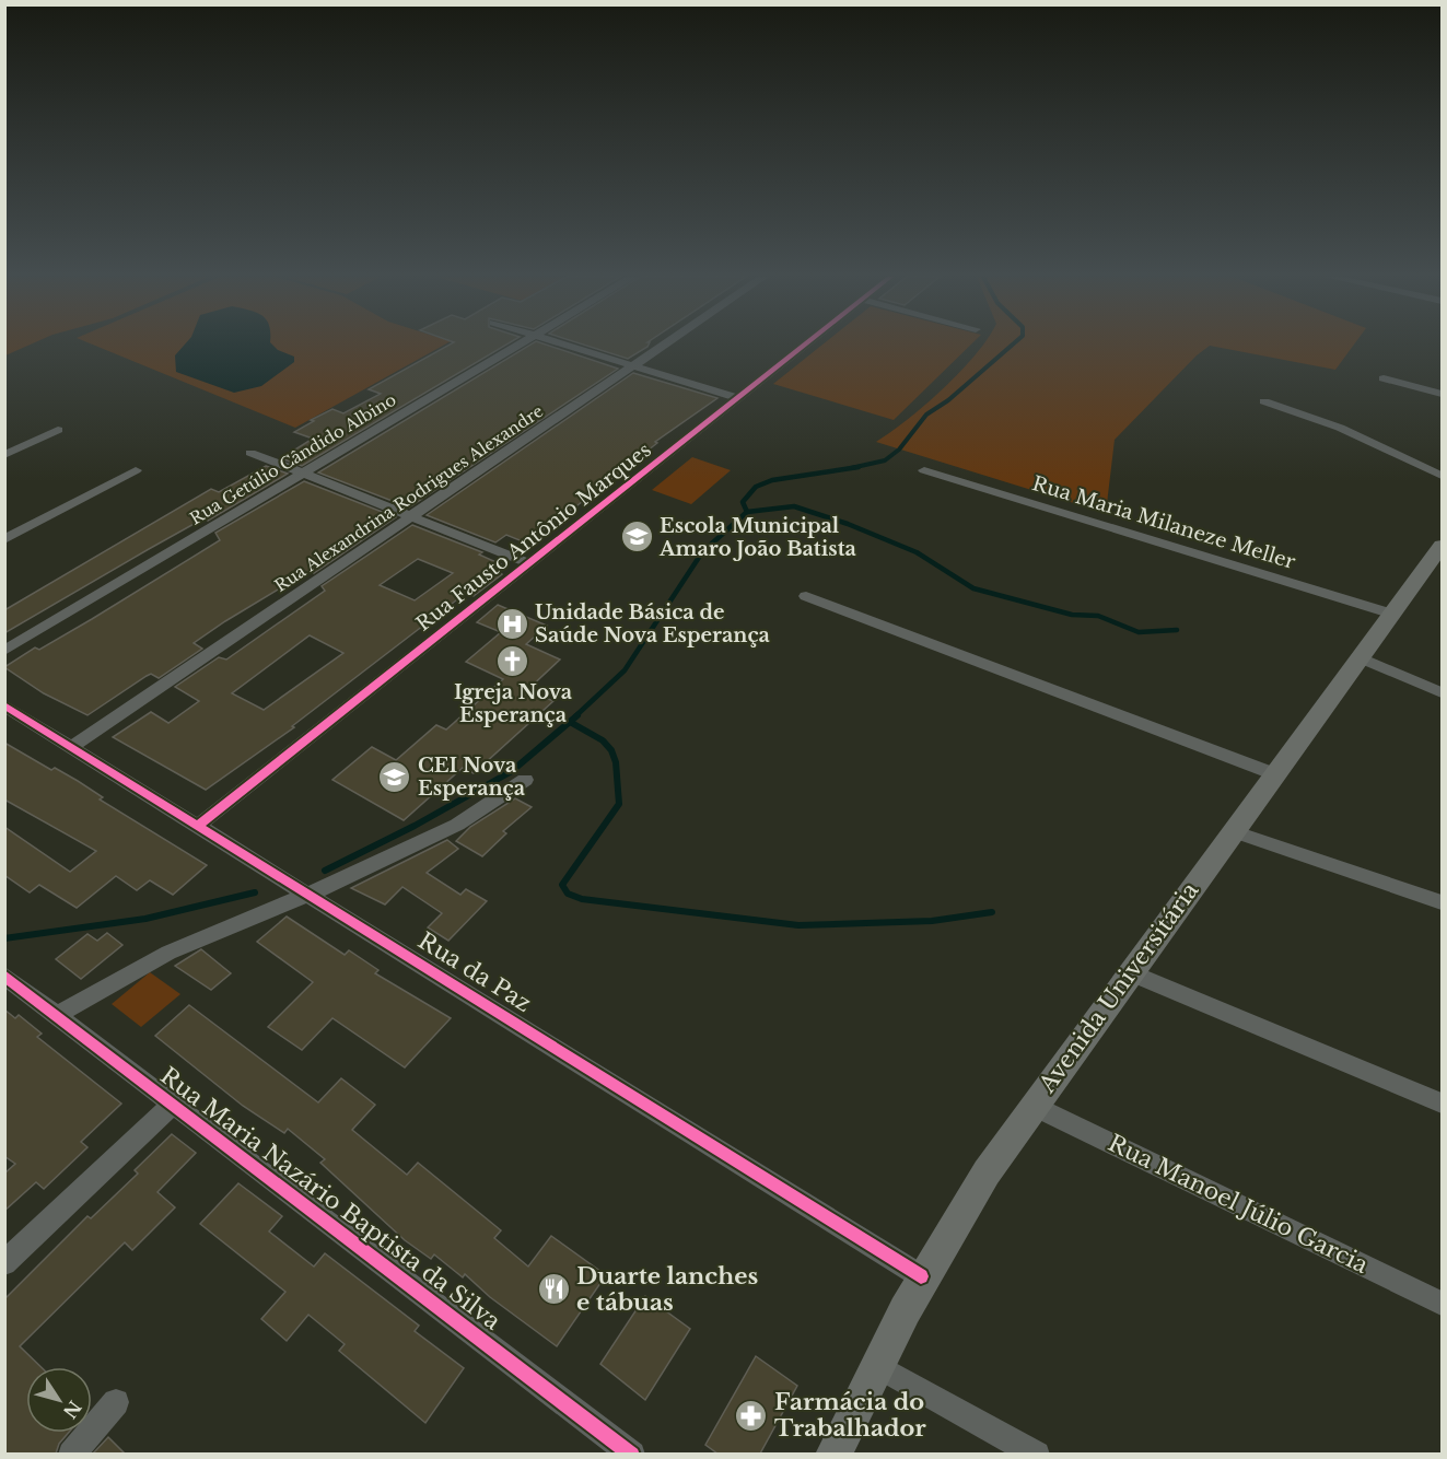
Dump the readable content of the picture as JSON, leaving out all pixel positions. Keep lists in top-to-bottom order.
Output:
{
  "streets": {
    "main road": ["Avenida Universitária"],
    "street": [
      "Rua Getúlio Cândido Albino",
      "Rua Alexandrina Rodrigues Alexandre",
      "Rua Maria Milaneze Meller",
      "Rua Fausto Antônio Marques",
      "Rua da Paz",
      "Rua Maria Nazário Baptista da Silva",
      "Rua Manoel Júlio Garcia"
    ]
  },
  "crossings": [
    ["Rua Alexandrina Rodrigues Alexandre", "Rua da Paz"],
    ["Rua Maria Milaneze Meller", "Avenida Universitária"],
    ["Rua Fausto Antônio Marques", "Rua da Paz"],
    ["Rua da Paz", "Avenida Universitária"],
    ["Avenida Universitária", "Rua Manoel Júlio Garcia"]
  ],
  "places": {
    "school or university": ["Escola Municipal Amaro João Batista", "CEI Nova Esperança"],
    "hospital": ["Unidade Básica de Saúde Nova Esperança"],
    "church": ["Igreja Nova Esperança"],
    "restaurant": ["Duarte lanches e tábuas"],
    "pharmacy": ["Farmácia do Trabalhador"]
  },
  "north": "bottom right"
}
